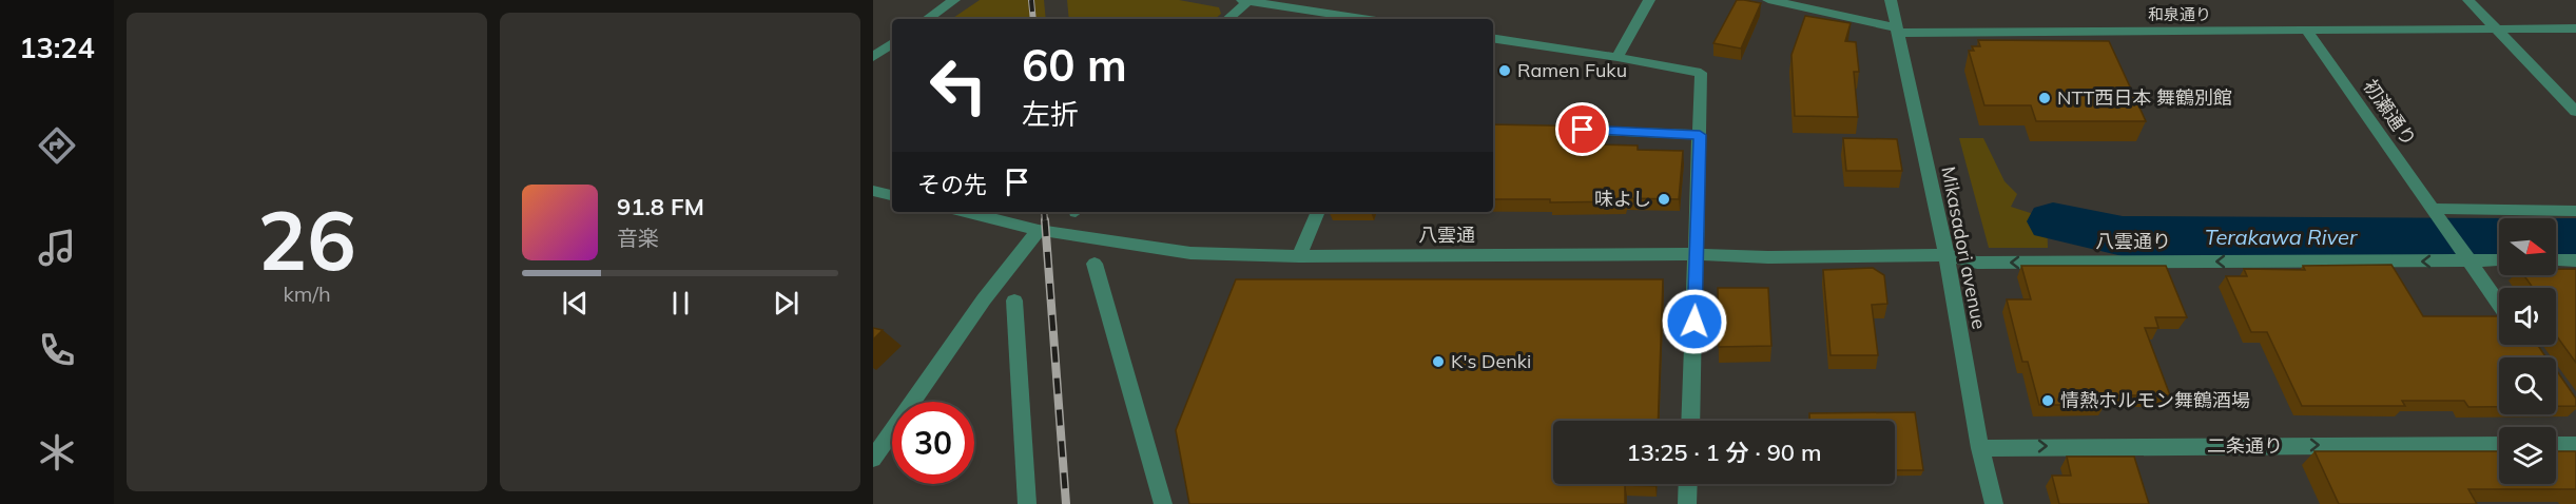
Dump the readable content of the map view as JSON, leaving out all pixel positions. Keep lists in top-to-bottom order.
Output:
{
  "streets": {
    "street": [
      "和泉通り",
      "初瀬通り",
      "八雲通",
      "八雲通り",
      "Mikasadori avenue",
      "二条通り"
    ]
  },
  "crossings": [
    ["和泉通り", "初瀬通り"],
    ["和泉通り", "Mikasadori avenue"],
    ["初瀬通り", "八雲通り"],
    ["八雲通", "八雲通り"],
    ["八雲通", "Mikasadori avenue"],
    ["八雲通り", "Mikasadori avenue"],
    ["Mikasadori avenue", "二条通り"]
  ],
  "one_way": ["八雲通り", "二条通り"],
  "water": ["Terakawa River"],
  "places": [
    "Ramen Fuku",
    "NTT西日本 舞鶴別館",
    "味よし",
    "K's Denki",
    "情熱ホルモン舞鶴酒場"
  ],
  "north": "right",
  "page": {
    "tabs": "13:24",
    "tile": ["26", "km/h"],
    "turn": ["60 m", "左折"],
    "then": "その先",
    "song": ["91.8 FM", "音楽"],
    "limit": "30",
    "trip": "13:25 · 1 分 · 90 m"
  }
}
